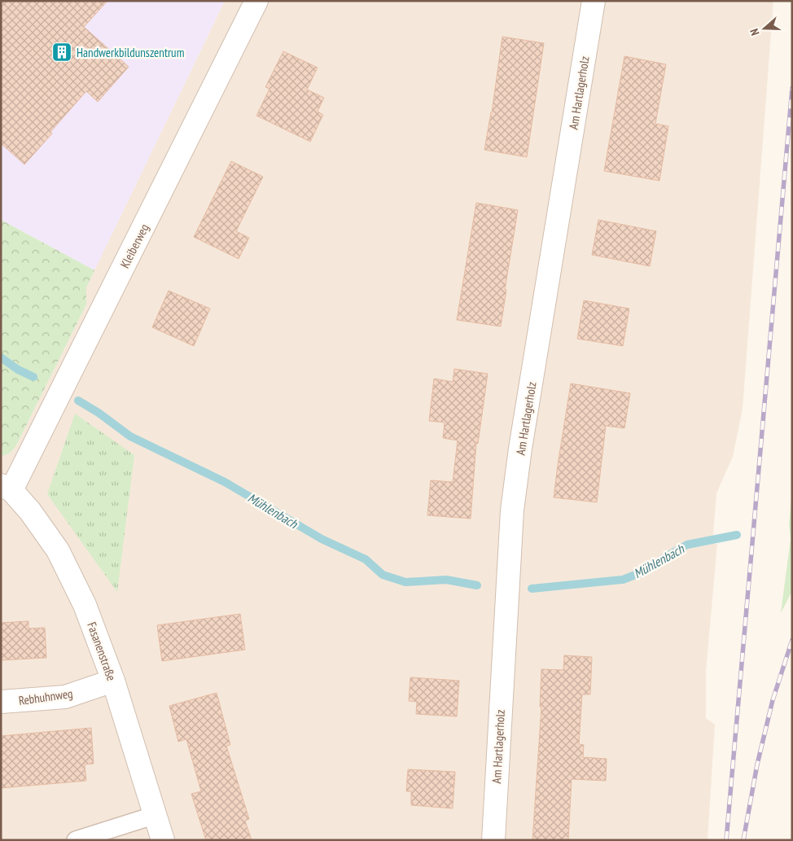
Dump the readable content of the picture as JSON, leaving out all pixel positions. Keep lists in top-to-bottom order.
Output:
{
  "streets": {
    "street": [
      "Am Hartlagerholz",
      "Kleiberweg",
      "Fasanenstraße",
      "Rebhuhnweg"
    ]
  },
  "crossings": [
    ["Kleiberweg", "Fasanenstraße"],
    ["Fasanenstraße", "Rebhuhnweg"]
  ],
  "water": ["Mühlenbach"],
  "places": {
    "building": ["Handwerkbildunszentrum"]
  },
  "north": "left"
}
